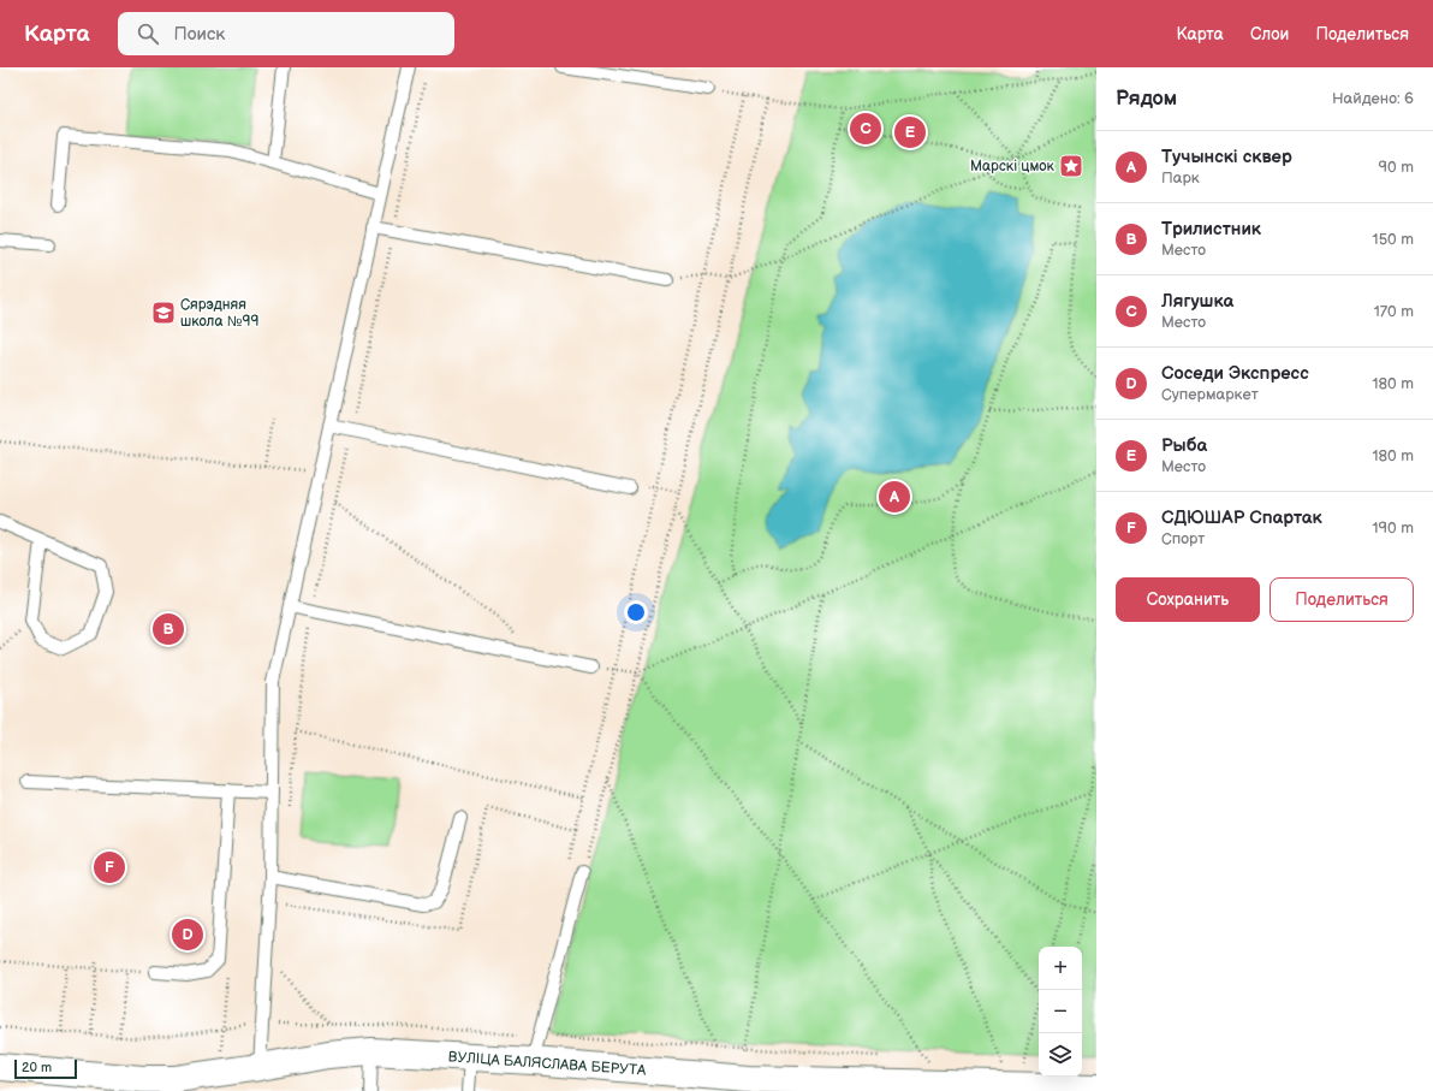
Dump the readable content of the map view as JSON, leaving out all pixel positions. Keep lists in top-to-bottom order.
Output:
{
  "streets": {
    "street": ["ВУЛІЦА БАЛЯСЛАВА БЕРУТА"]
  },
  "places": {
    "place": ["Марскі цмок"],
    "school or university": ["Сярэдняя школа №99"]
  },
  "scale_bar": "20 m",
  "page": {
    "header": "Карта",
    "search": "Поиск",
    "nav": ["Карта", "Слои", "Поделиться"],
    "heading": ["Рядом", "Найдено: 6"],
    "pins": [
      "C",
      "E",
      "A",
      "B",
      "F",
      "D"
    ],
    "list": [
      {
        "mark": "A",
        "name": "Тучынскі сквер",
        "note": "Парк",
        "value": "90 m"
      },
      {
        "mark": "B",
        "name": "Трилистник",
        "note": "Место",
        "value": "150 m"
      },
      {
        "mark": "C",
        "name": "Лягушка",
        "note": "Место",
        "value": "170 m"
      },
      {
        "mark": "D",
        "name": "Соседи Экспресс",
        "note": "Супермаркет",
        "value": "180 m"
      },
      {
        "mark": "E",
        "name": "Рыба",
        "note": "Место",
        "value": "180 m"
      },
      {
        "mark": "F",
        "name": "СДЮШАР Спартак",
        "note": "Спорт",
        "value": "190 m"
      }
    ],
    "buttons": ["Сохранить", "Поделиться"],
    "map_buttons": ["+", "−"],
    "scale": "20 m"
  }
}
